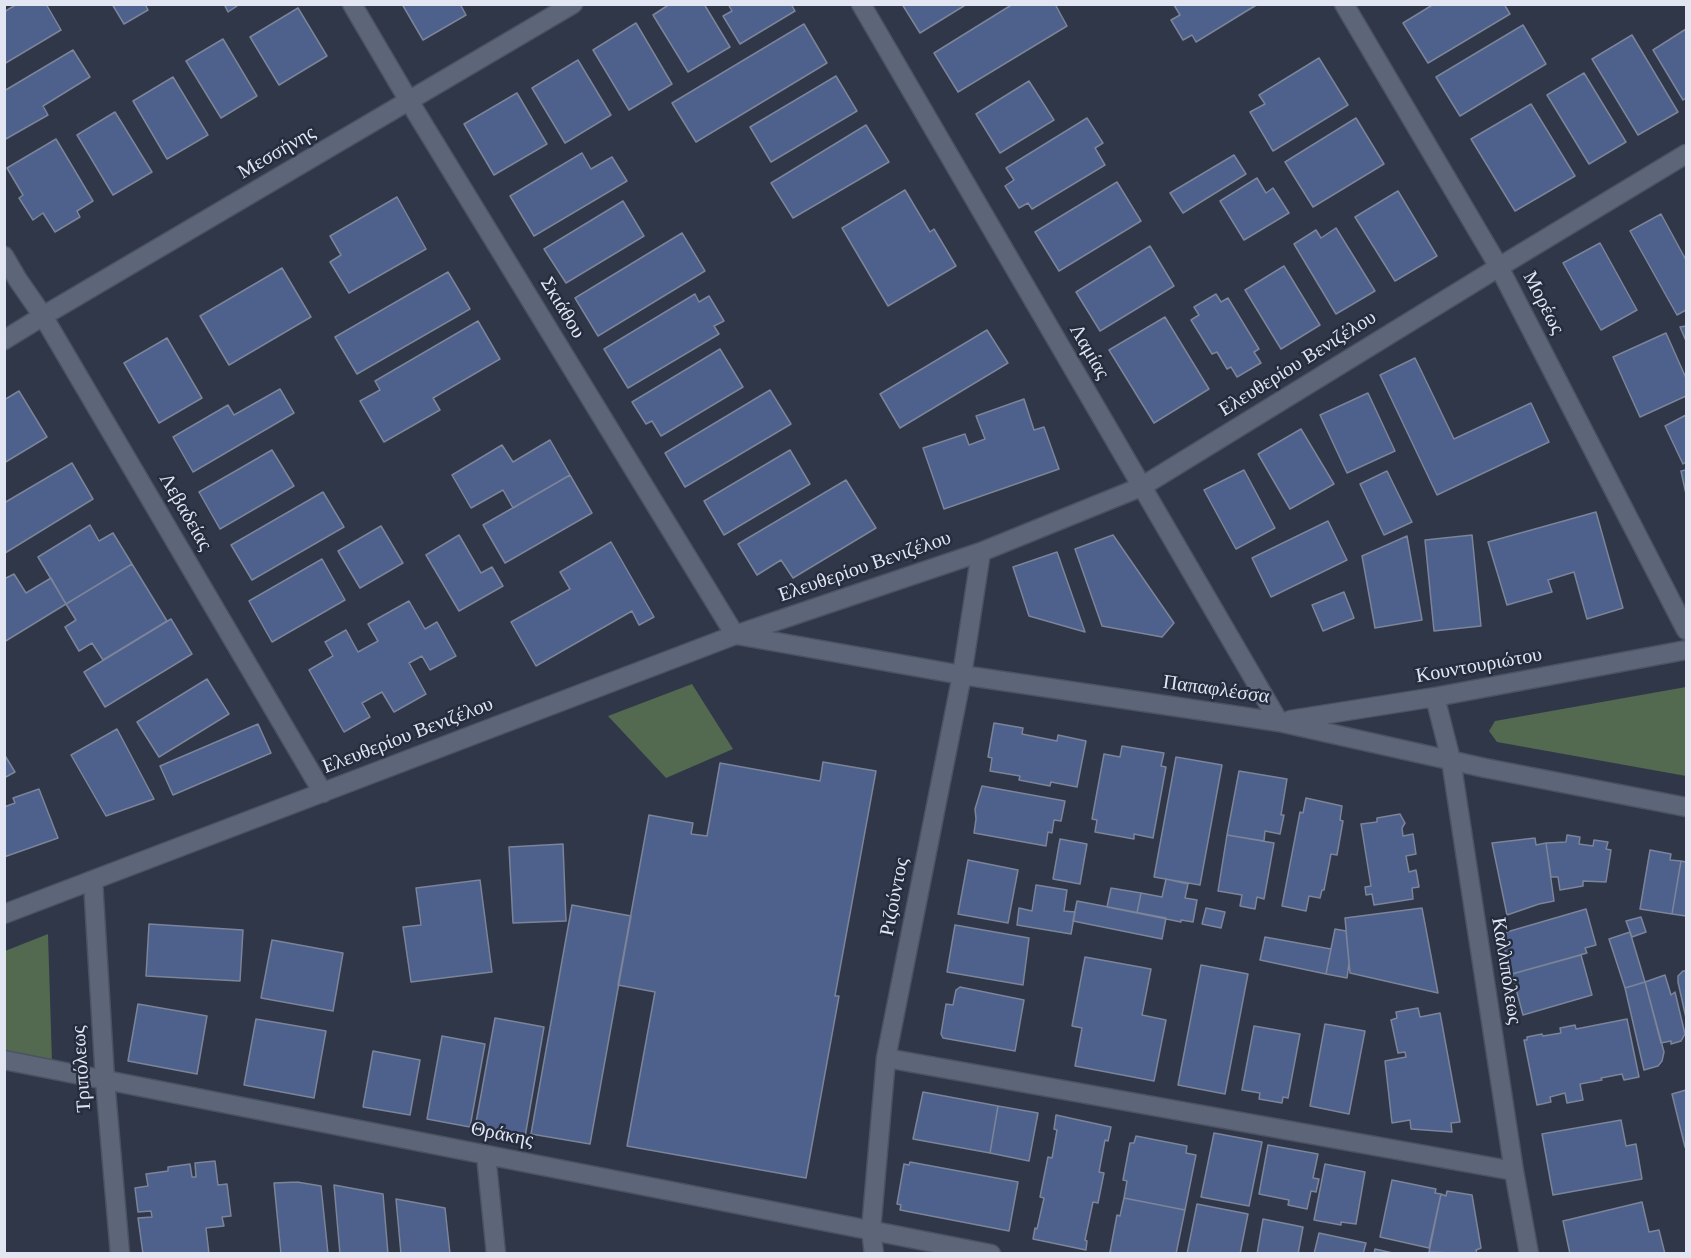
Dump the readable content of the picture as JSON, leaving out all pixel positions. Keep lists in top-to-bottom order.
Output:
{
  "streets": {
    "street": [
      "Μεσσήνης",
      "Μορέως",
      "Σκιάθου",
      "Λαμίας",
      "Ελευθερίου Βενιζέλου",
      "Λεβαδείας",
      "Κουντουριώτου",
      "Παπαφλέσσα",
      "Ριζούντος",
      "Καλλιπόλεως",
      "Τριπόλεως",
      "Θράκης"
    ]
  },
  "crossings": [
    ["Μεσσήνης", "Σκιάθου"],
    ["Μεσσήνης", "Λεβαδείας"],
    ["Μορέως", "Ελευθερίου Βενιζέλου"],
    ["Σκιάθου", "Ελευθερίου Βενιζέλου"],
    ["Σκιάθου", "Παπαφλέσσα"],
    ["Λαμίας", "Ελευθερίου Βενιζέλου"],
    ["Λαμίας", "Κουντουριώτου"],
    ["Λαμίας", "Παπαφλέσσα"],
    ["Ελευθερίου Βενιζέλου", "Λεβαδείας"],
    ["Ελευθερίου Βενιζέλου", "Παπαφλέσσα"],
    ["Ελευθερίου Βενιζέλου", "Ριζούντος"],
    ["Ελευθερίου Βενιζέλου", "Τριπόλεως"],
    ["Κουντουριώτου", "Παπαφλέσσα"],
    ["Κουντουριώτου", "Καλλιπόλεως"],
    ["Παπαφλέσσα", "Ριζούντος"],
    ["Παπαφλέσσα", "Καλλιπόλεως"],
    ["Ριζούντος", "Θράκης"],
    ["Τριπόλεως", "Θράκης"]
  ]
}
